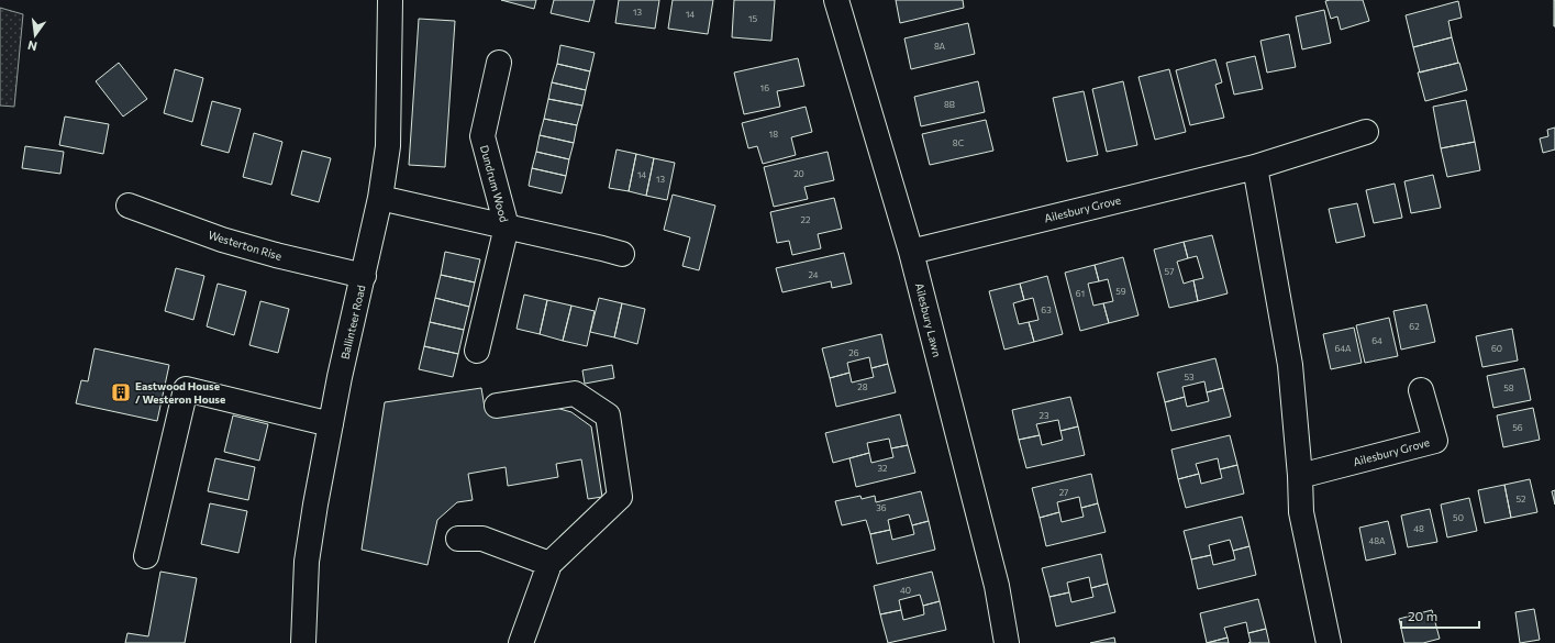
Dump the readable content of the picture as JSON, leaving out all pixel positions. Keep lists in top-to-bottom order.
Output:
{
  "streets": {
    "street": [
      "Dundrum Wood",
      "Ailesbury Grove",
      "Westerton Rise",
      "Ailesbury Lawn",
      "Ballinteer Road"
    ]
  },
  "crossings": [
    ["Dundrum Wood", "Ballinteer Road"],
    ["Ailesbury Grove", "Ailesbury Lawn"],
    ["Westerton Rise", "Ballinteer Road"]
  ],
  "places": {
    "building": ["Eastwood House / Westeron House"]
  },
  "house_numbers": [
    "13",
    "14",
    "15",
    "8A",
    "16",
    "8B",
    "18",
    "8C",
    "20",
    "14",
    "13",
    "22",
    "57",
    "24",
    "59",
    "61",
    "63",
    "62",
    "64",
    "64A",
    "60",
    "26",
    "53",
    "28",
    "58",
    "23",
    "56",
    "32",
    "27",
    "52",
    "36",
    "50",
    "48",
    "48A",
    "40"
  ],
  "scale_bar": "20 m",
  "north": "bottom"
}
